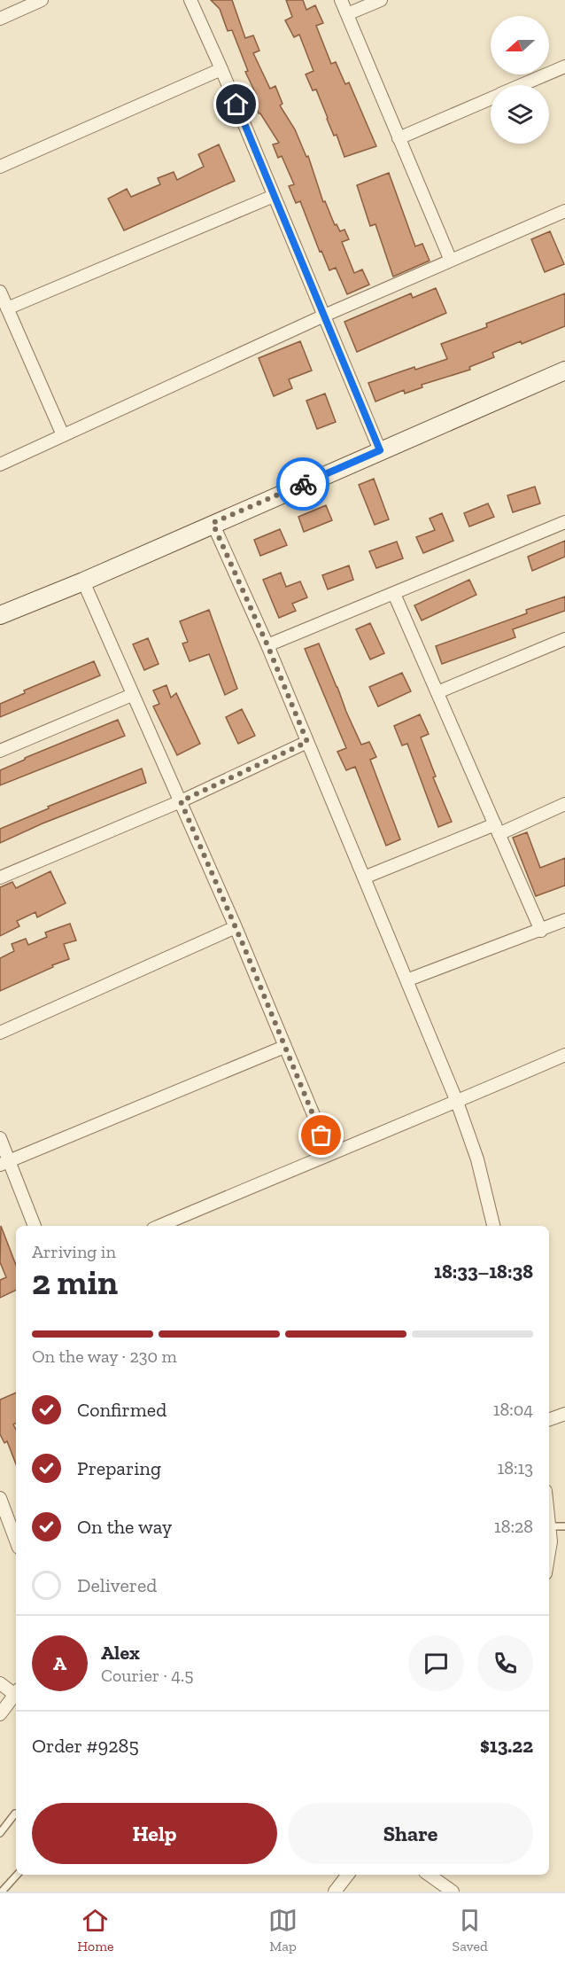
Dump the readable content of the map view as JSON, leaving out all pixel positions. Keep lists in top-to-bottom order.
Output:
{
  "north": "left",
  "page": {
    "heading": ["2 min", "Arriving in", "18:33–18:38"],
    "panel": [
      "Alex",
      "Courier · 4.5",
      "Order #9285",
      "$13.22"
    ],
    "bar": "On the way · 230 m",
    "list": [
      ["Confirmed", "18:04"],
      ["Preparing", "18:13"],
      ["On the way", "18:28"],
      "Delivered"
    ],
    "round": "A",
    "buttons": ["Help", "Share"],
    "tabs": ["Home", "Map", "Saved"]
  }
}
